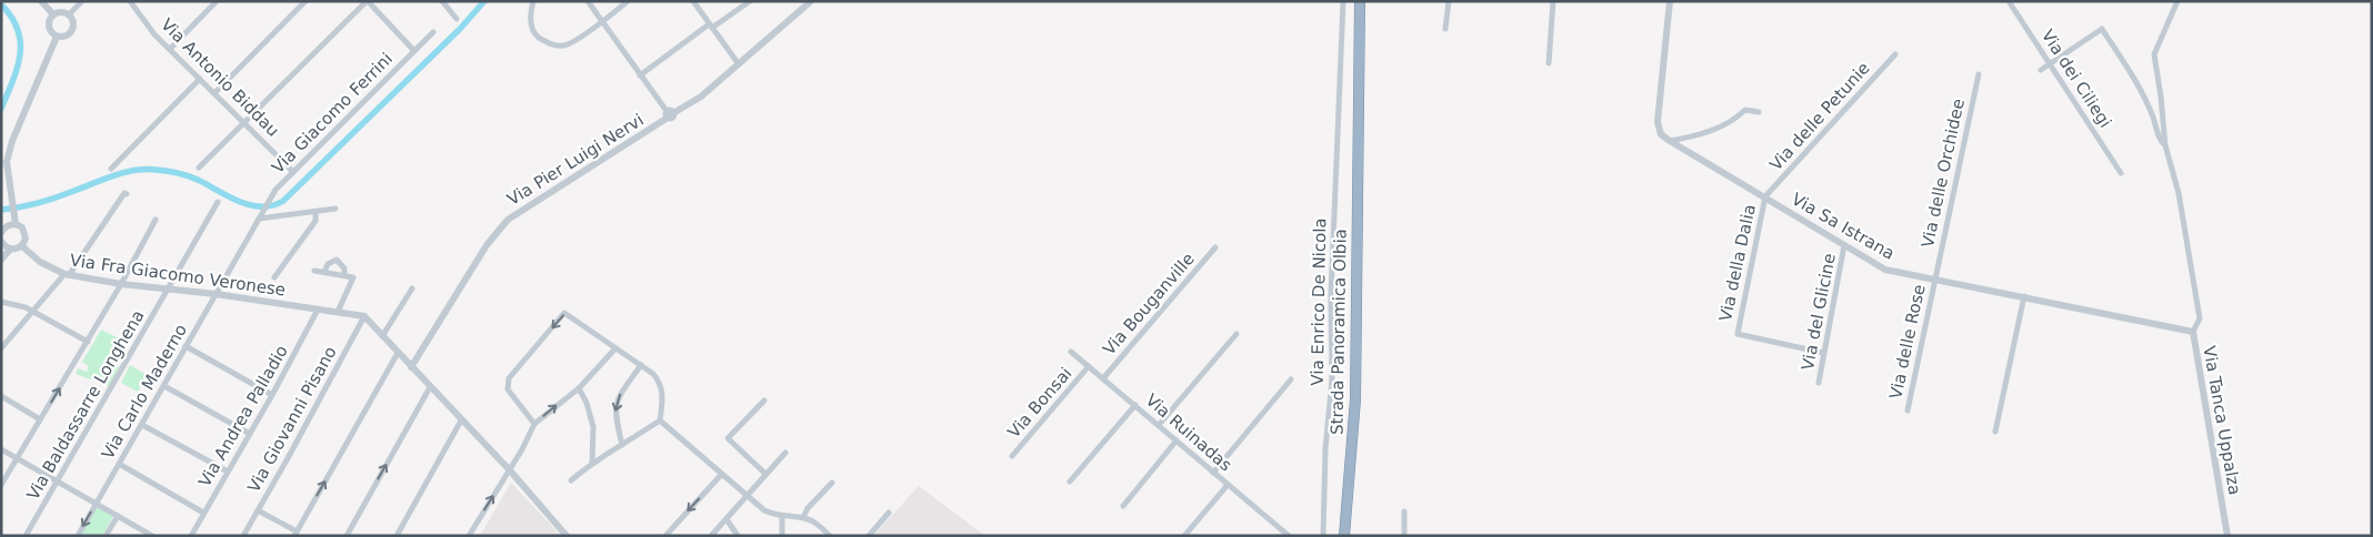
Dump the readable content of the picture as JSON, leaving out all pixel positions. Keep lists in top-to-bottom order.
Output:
{
  "streets": {
    "highway": ["Strada Panoramica Olbia"],
    "street": [
      "Via Antonio Biddau",
      "Via dei Ciliegi",
      "Via Giacomo Ferrini",
      "Via delle Petunie",
      "Via Pier Luigi Nervi",
      "Via delle Orchidee",
      "Via Sa Istrana",
      "Via della Dalia",
      "Via Fra Giacomo Veronese",
      "Via Enrico De Nicola",
      "Via Bouganville",
      "Via del Glicine",
      "Via delle Rose",
      "Via Carlo Maderno",
      "Via Bonsai",
      "Via Baldassarre Longhena",
      "Via Andrea Palladio",
      "Via Giovanni Pisano",
      "Via Tanca Uppalza",
      "Via Ruinadas"
    ]
  },
  "crossings": [
    ["Via Antonio Biddau", "Via Giacomo Ferrini"],
    ["Via dei Ciliegi", "Via Tanca Uppalza"],
    ["Via Giacomo Ferrini", "Via Fra Giacomo Veronese"],
    ["Via Giacomo Ferrini", "Via Carlo Maderno"],
    ["Via delle Petunie", "Via Sa Istrana"],
    ["Via delle Petunie", "Via della Dalia"],
    ["Via delle Orchidee", "Via Sa Istrana"],
    ["Via delle Orchidee", "Via delle Rose"],
    ["Via Sa Istrana", "Via della Dalia"],
    ["Via Sa Istrana", "Via del Glicine"],
    ["Via Sa Istrana", "Via delle Rose"],
    ["Via Sa Istrana", "Via Tanca Uppalza"],
    ["Via della Dalia", "Via del Glicine"],
    ["Via Fra Giacomo Veronese", "Via Carlo Maderno"],
    ["Via Fra Giacomo Veronese", "Via Baldassarre Longhena"],
    ["Via Fra Giacomo Veronese", "Via Andrea Palladio"],
    ["Via Fra Giacomo Veronese", "Via Giovanni Pisano"],
    ["Via Bouganville", "Via Ruinadas"],
    ["Via Bonsai", "Via Ruinadas"]
  ]
}
